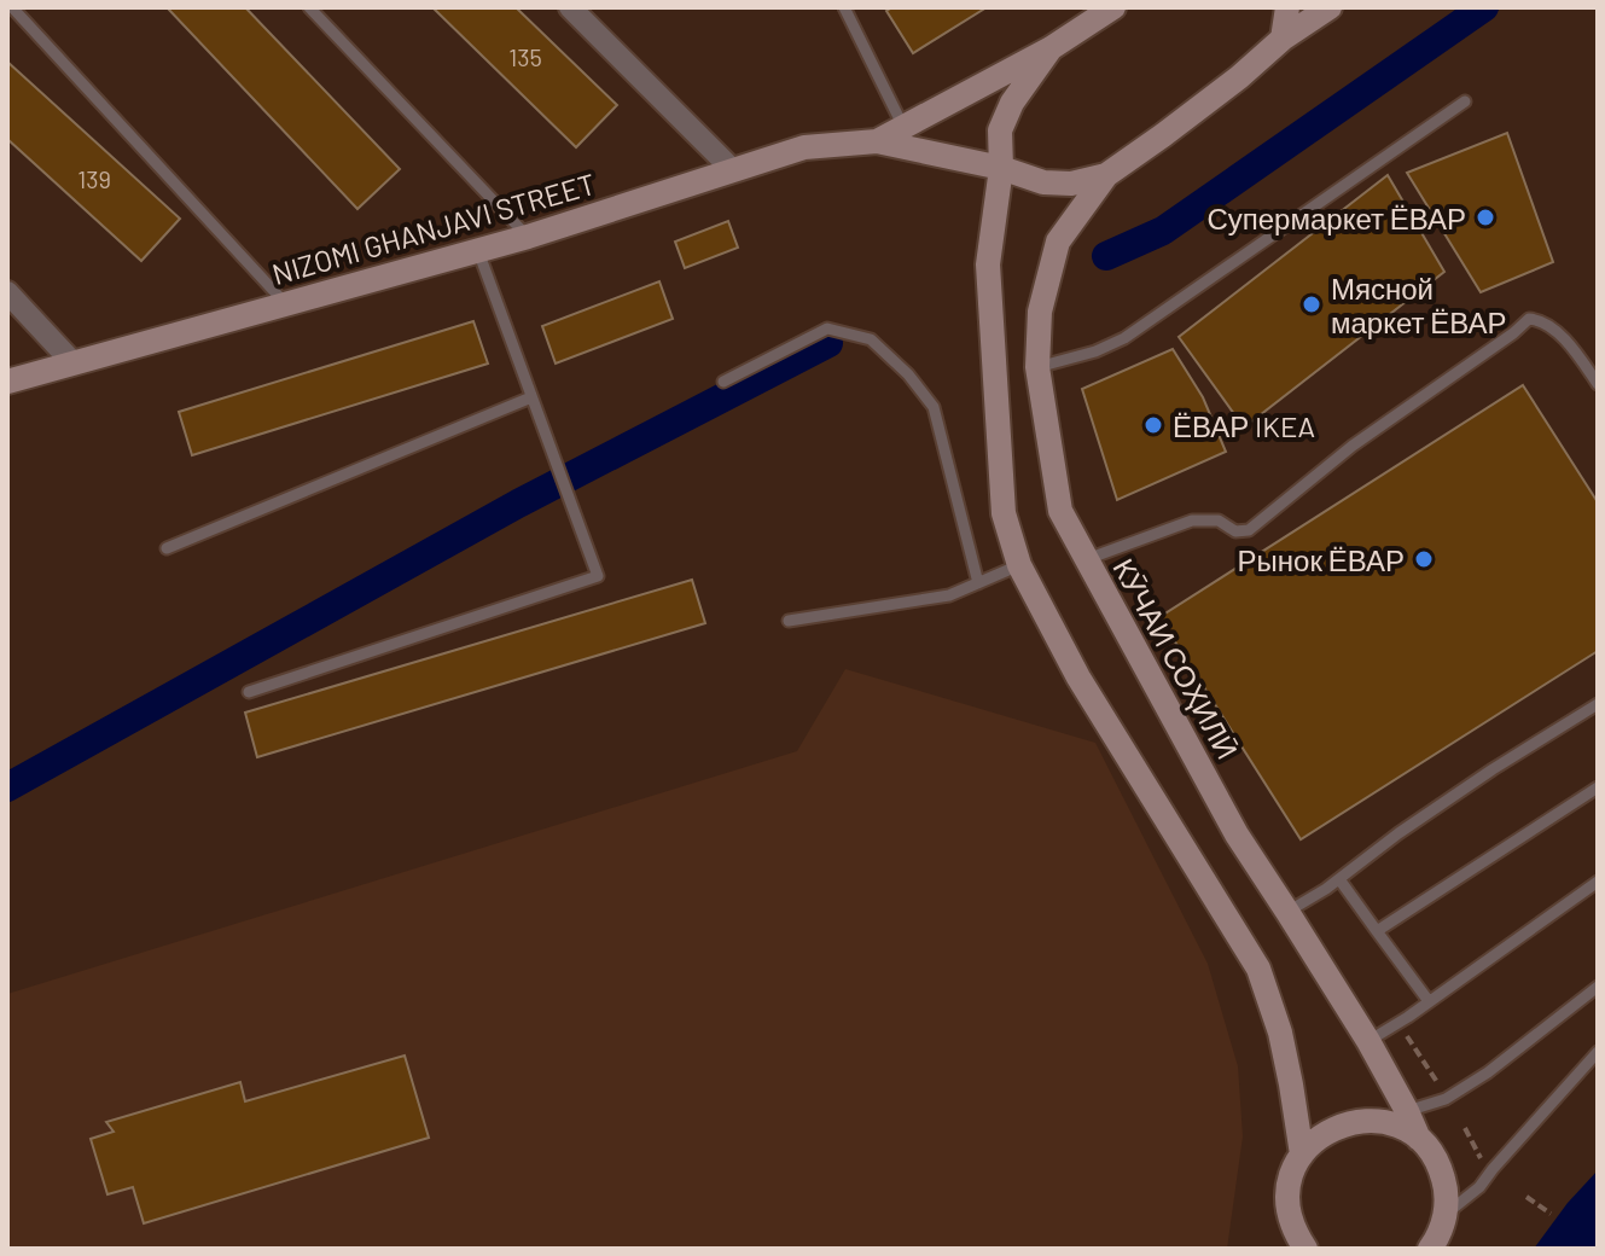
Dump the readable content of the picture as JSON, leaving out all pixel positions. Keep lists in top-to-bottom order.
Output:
{
  "streets": {
    "street": ["NIZOMI GHANJAVI STREET", "КӮЧАИ СОҲИЛӢ"]
  },
  "places": [
    "Супермаркет ЁВАР",
    "Мясной маркет ЁВАР",
    "ЁВАР IKEA",
    "Рынок ЁВАР"
  ],
  "house_numbers": ["135", "139"]
}
